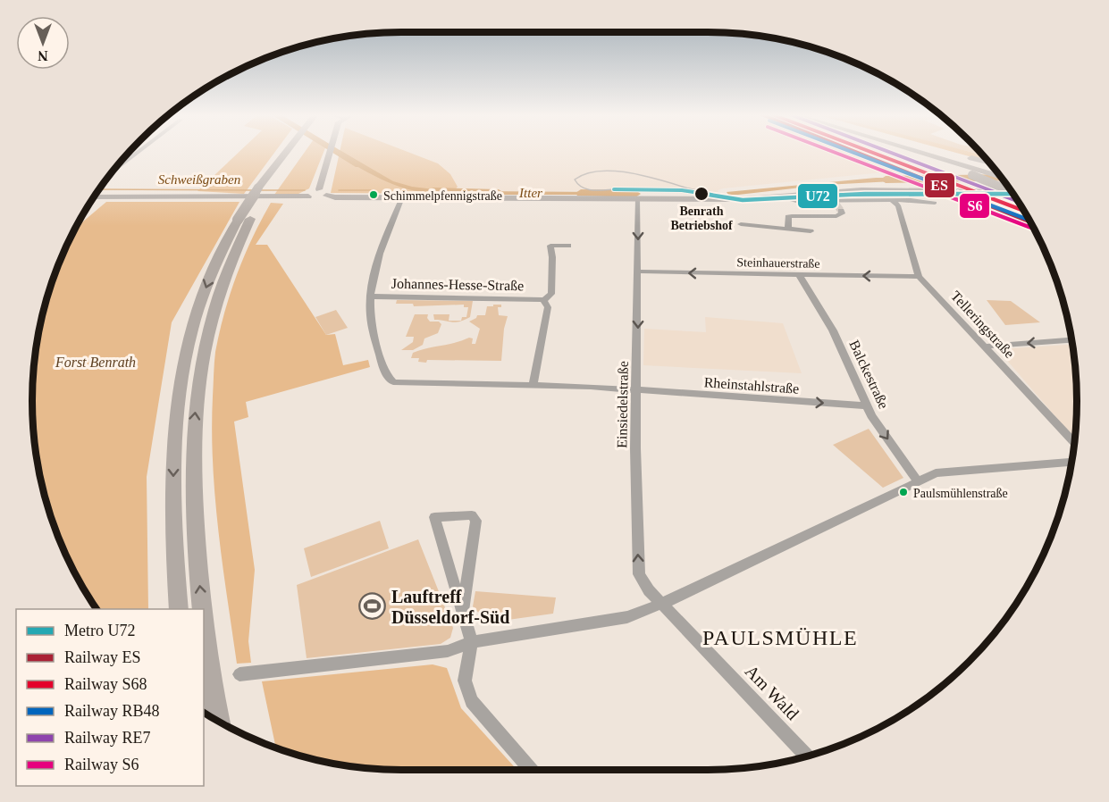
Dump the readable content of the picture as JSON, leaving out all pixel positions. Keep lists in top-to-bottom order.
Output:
{
  "streets": {
    "street": [
      "Steinhauerstraße",
      "Johannes-Hesse-Straße",
      "Telleringstraße",
      "Balckestraße",
      "Rheinstahlstraße",
      "Einsiedelstraße",
      "Am Wald"
    ]
  },
  "crossings": [
    ["Steinhauerstraße", "Telleringstraße"],
    ["Steinhauerstraße", "Balckestraße"],
    ["Steinhauerstraße", "Einsiedelstraße"],
    ["Balckestraße", "Rheinstahlstraße"],
    ["Rheinstahlstraße", "Einsiedelstraße"],
    ["Einsiedelstraße", "Am Wald"]
  ],
  "one_way": ["Balckestraße", "Rheinstahlstraße"],
  "districts": ["PAULSMÜHLE"],
  "water": ["Schweißgraben", "Itter"],
  "parks": ["Forst Benrath"],
  "places": {
    "other": ["Benrath Betriebshof", "Schimmelpfennigstraße", "Paulsmühlenstraße"],
    "sports": ["Lauftreff Düsseldorf-Süd"]
  },
  "lines": [
    "rail line ES",
    "rail line S68",
    "rail line RB48",
    "rail line RE7",
    "rail line S6",
    "metro line U72"
  ],
  "legend": [
    "Metro U72",
    "Railway ES",
    "Railway S68",
    "Railway RB48",
    "Railway RE7",
    "Railway S6"
  ],
  "north": "bottom"
}
